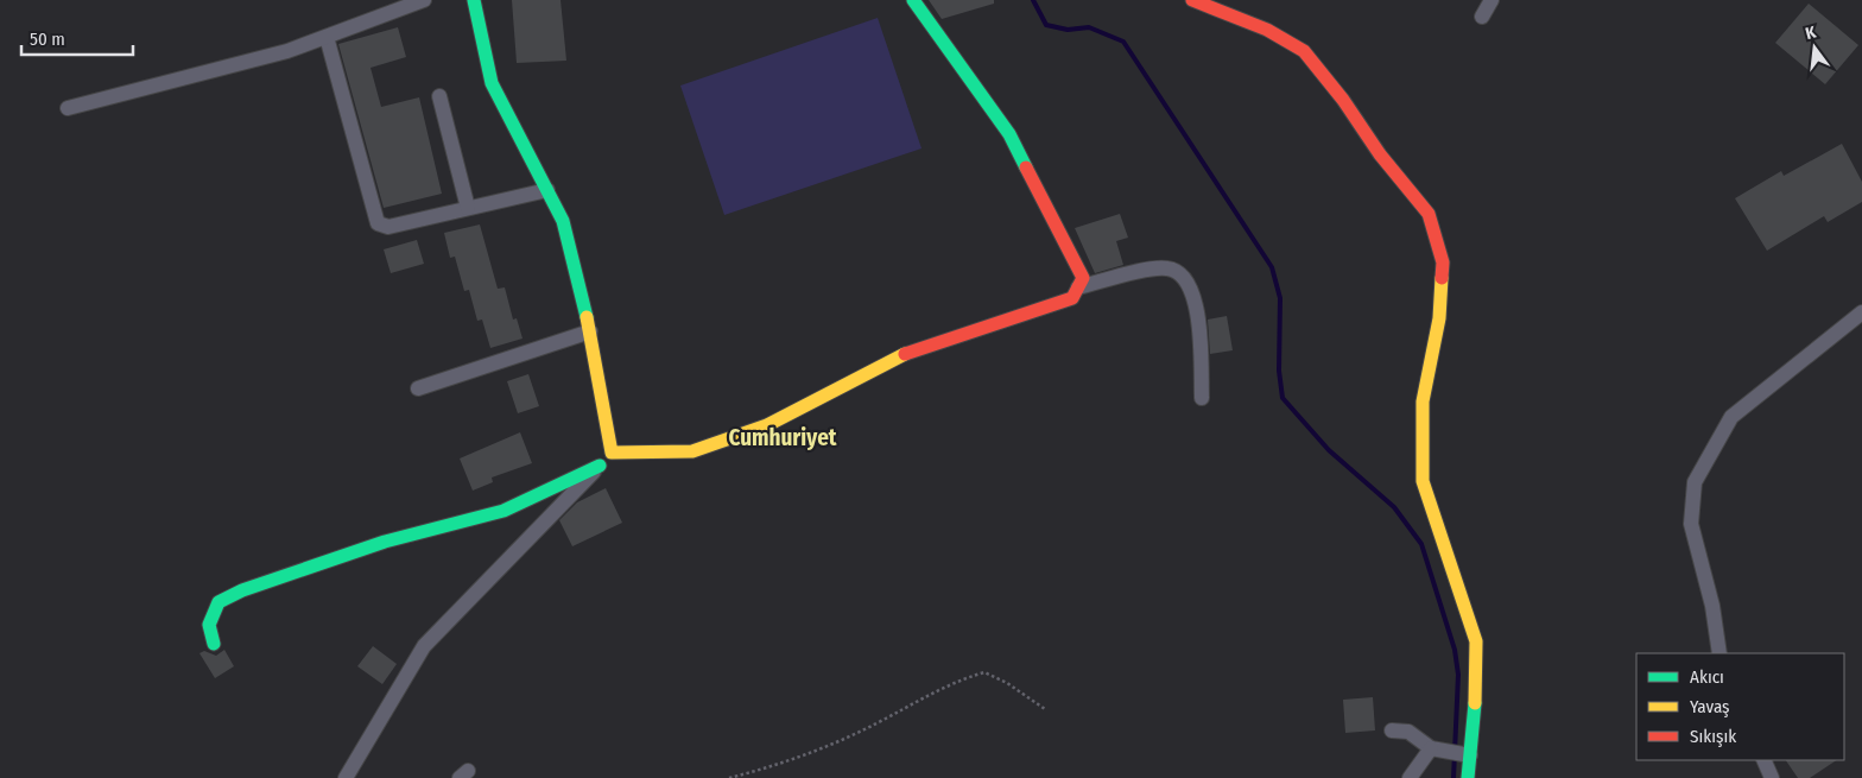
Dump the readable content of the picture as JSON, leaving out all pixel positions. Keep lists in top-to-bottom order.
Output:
{
  "districts": ["Cumhuriyet"],
  "legend": ["Akıcı", "Yavaş", "Sıkışık"],
  "scale_bar": "50 m",
  "north": "top"
}
